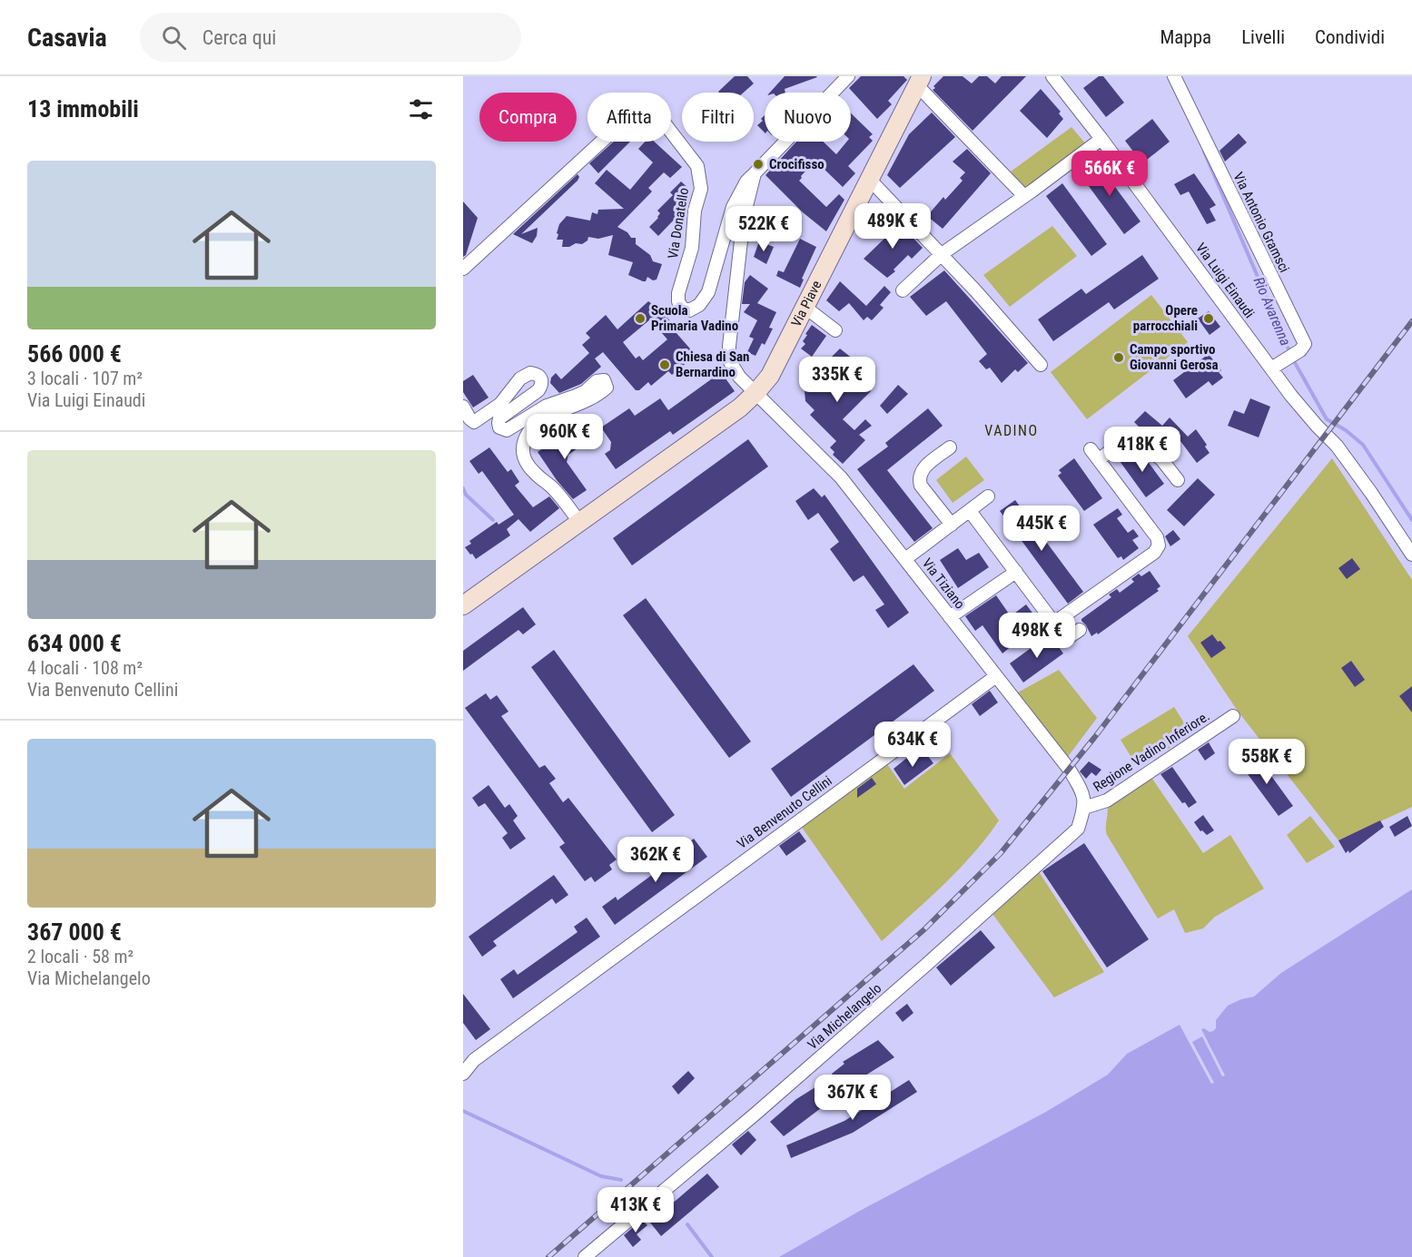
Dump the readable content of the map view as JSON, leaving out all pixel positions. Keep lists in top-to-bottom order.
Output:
{
  "streets": {
    "main road": ["Via Piave"],
    "street": [
      "Via Antonio Gramsci",
      "Via Donatello",
      "Via Luigi Einaudi",
      "Via Tiziano",
      "Regione Vadino Inferiore.",
      "Via Benvenuto Cellini",
      "Via Michelangelo"
    ]
  },
  "crossings": [
    ["Via Antonio Gramsci", "Via Luigi Einaudi"],
    ["Via Donatello", "Via Tiziano"],
    ["Via Piave", "Via Tiziano"],
    ["Via Tiziano", "Regione Vadino Inferiore."],
    ["Via Tiziano", "Via Benvenuto Cellini"],
    ["Via Tiziano", "Via Michelangelo"],
    ["Regione Vadino Inferiore.", "Via Michelangelo"]
  ],
  "districts": ["VADINO"],
  "water": ["Rio Avarenna"],
  "places": [
    "Crocifisso",
    "Scuola Primaria Vadino",
    "Opere parrocchiali",
    "Campo sportivo Giovanni Gerosa",
    "Chiesa di San Bernardino"
  ],
  "page": {
    "header": "Casavia",
    "search": "Cerca qui",
    "nav": ["Mappa", "Livelli", "Condividi"],
    "heading": "13 immobili",
    "chip": [
      "Compra",
      "Affitta",
      "Filtri",
      "Nuovo"
    ],
    "list": [
      {
        "name": "566 000 €",
        "note": "3 locali · 107 m² · Via Luigi Einaudi"
      },
      {
        "name": "634 000 €",
        "note": "4 locali · 108 m² · Via Benvenuto Cellini"
      },
      {
        "name": "367 000 €",
        "note": "2 locali · 58 m² · Via Michelangelo"
      }
    ],
    "price": [
      "566K €",
      "489K €",
      "522K €",
      "335K €",
      "960K €",
      "418K €",
      "445K €",
      "498K €",
      "634K €",
      "558K €",
      "362K €",
      "367K €",
      "413K €"
    ]
  }
}
